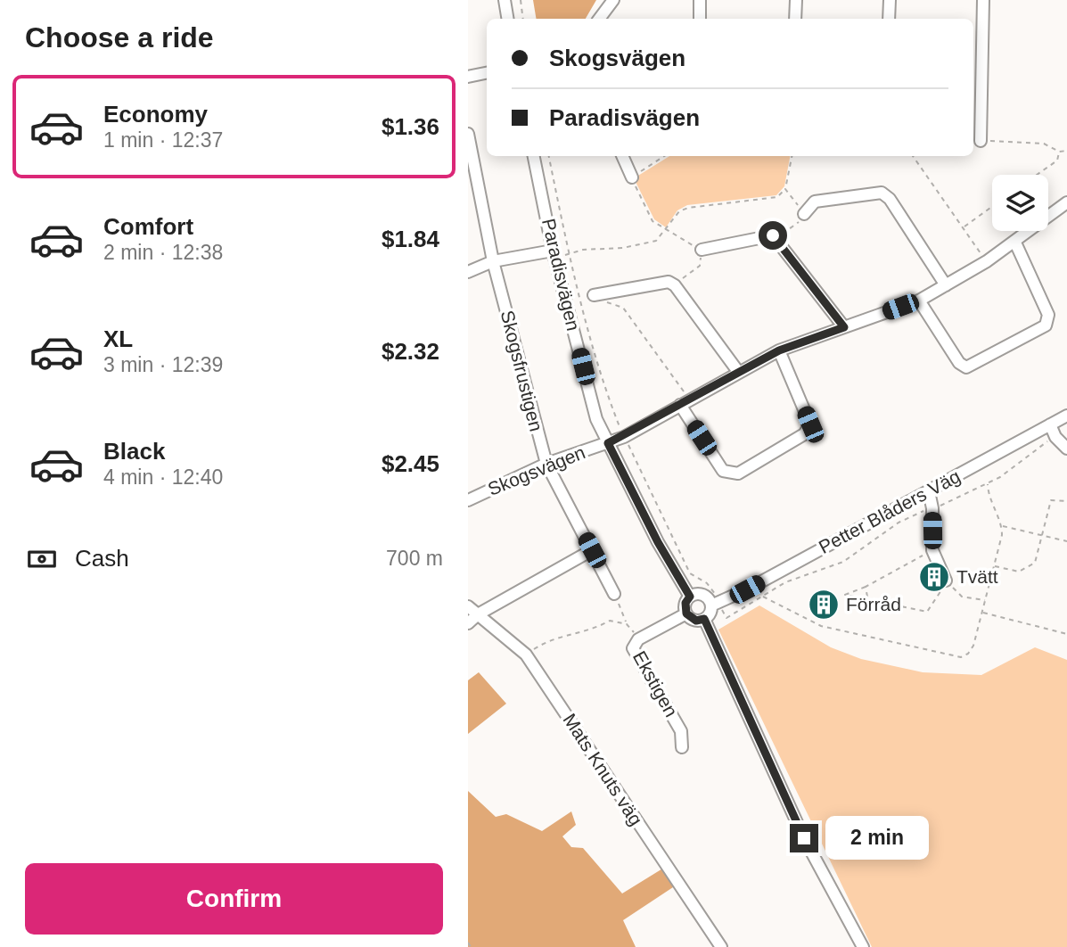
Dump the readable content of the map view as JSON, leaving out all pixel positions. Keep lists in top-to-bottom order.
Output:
{
  "streets": {
    "street": [
      "Paradisvägen",
      "Skogsfrustigen",
      "Skogsvägen",
      "Petter Blåders Väg",
      "Ekstigen",
      "Mats Knuts väg"
    ]
  },
  "crossings": [
    ["Paradisvägen", "Skogsvägen"],
    ["Paradisvägen", "Petter Blåders Väg"],
    ["Paradisvägen", "Ekstigen"],
    ["Skogsfrustigen", "Skogsvägen"],
    ["Petter Blåders Väg", "Ekstigen"]
  ],
  "places": {
    "building": ["Tvätt", "Förråd"]
  },
  "page": {
    "heading": "Choose a ride",
    "banner": ["Skogsvägen", "Paradisvägen"],
    "list": [
      {
        "name": "Economy",
        "note": "1 min · 12:37",
        "value": "$1.36"
      },
      {
        "name": "Comfort",
        "note": "2 min · 12:38",
        "value": "$1.84"
      },
      {
        "name": "XL",
        "note": "3 min · 12:39",
        "value": "$2.32"
      },
      {
        "name": "Black",
        "note": "4 min · 12:40",
        "value": "$2.45"
      }
    ],
    "pay": ["Cash", "700 m"],
    "bubble": "2 min",
    "buttons": "Confirm"
  }
}
